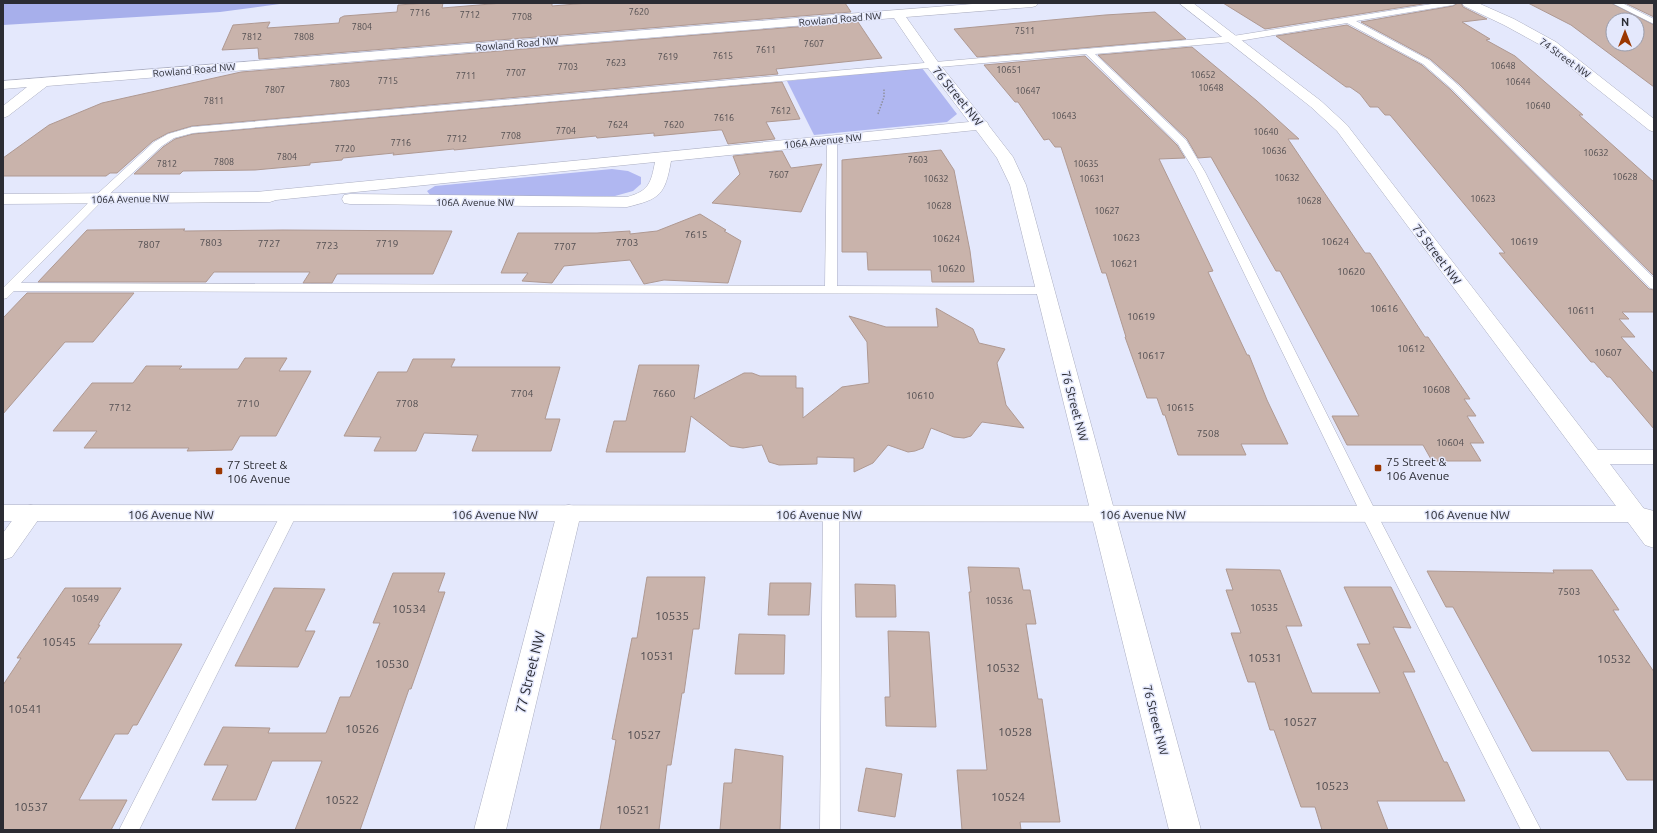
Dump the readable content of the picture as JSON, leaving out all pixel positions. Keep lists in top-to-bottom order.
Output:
{
  "streets": {
    "street": [
      "Rowland Road NW",
      "74 Street NW",
      "76 Street NW",
      "106A Avenue NW",
      "75 Street NW",
      "106 Avenue NW",
      "77 Street NW"
    ]
  },
  "crossings": [
    ["Rowland Road NW", "76 Street NW"],
    ["76 Street NW", "106A Avenue NW"],
    ["76 Street NW", "106 Avenue NW"],
    ["75 Street NW", "106 Avenue NW"],
    ["106 Avenue NW", "77 Street NW"]
  ],
  "places": {
    "transit": ["75 Street & 106 Avenue", "77 Street & 106 Avenue"]
  },
  "house_numbers": [
    "7620",
    "7716",
    "7712",
    "7708",
    "7804",
    "7511",
    "7812",
    "7808",
    "7607",
    "7611",
    "7615",
    "7619",
    "7623",
    "10648",
    "7703",
    "10651",
    "7707",
    "10652",
    "7711",
    "7715",
    "10644",
    "7803",
    "10648",
    "7807",
    "10647",
    "7811",
    "10640",
    "7612",
    "10643",
    "7616",
    "7624",
    "7620",
    "7704",
    "10640",
    "7708",
    "7712",
    "7716",
    "7720",
    "10636",
    "10632",
    "7804",
    "7603",
    "7808",
    "7812",
    "10635",
    "7607",
    "10628",
    "10632",
    "10632",
    "10631",
    "10623",
    "10628",
    "10628",
    "10627",
    "7615",
    "10623",
    "10624",
    "10624",
    "10619",
    "7803",
    "7703",
    "7727",
    "7719",
    "7807",
    "7723",
    "7707",
    "10621",
    "10620",
    "10620",
    "10616",
    "10611",
    "10619",
    "10612",
    "10607",
    "10617",
    "10608",
    "7704",
    "7660",
    "10610",
    "7710",
    "7708",
    "7712",
    "10615",
    "7508",
    "10604",
    "7503",
    "10549",
    "10536",
    "10535",
    "10534",
    "10535",
    "10545",
    "10531",
    "10531",
    "10532",
    "10530",
    "10532",
    "10541",
    "10527",
    "10526",
    "10528",
    "10527",
    "10523",
    "10524",
    "10522",
    "10537",
    "10521"
  ],
  "north": "top"
}
